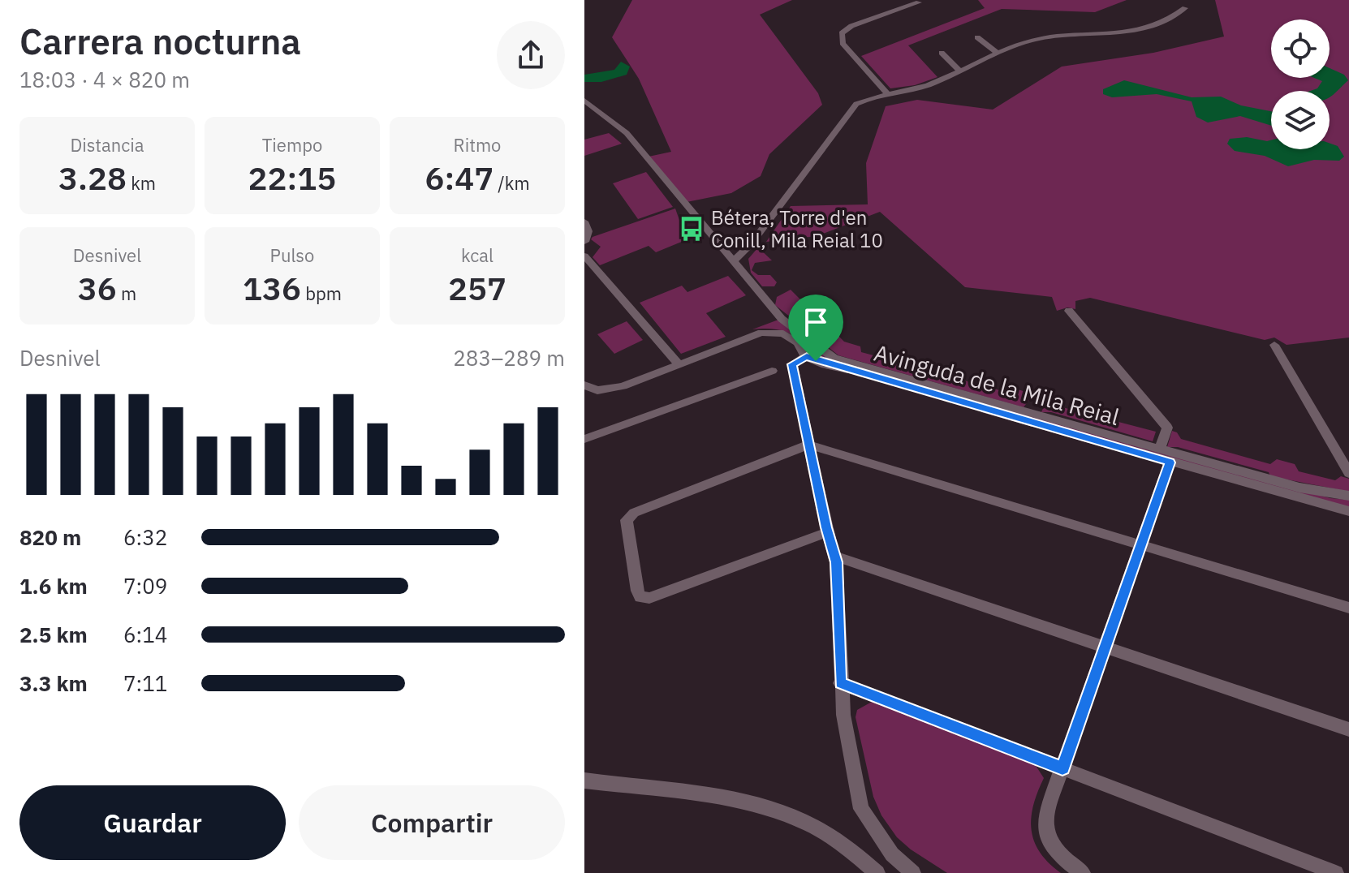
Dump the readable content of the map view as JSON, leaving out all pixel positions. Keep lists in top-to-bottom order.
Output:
{
  "streets": {
    "street": ["Avinguda de la Mila Reial"]
  },
  "places": {
    "bus stop": ["Bétera, Torre d'en Conill, Mila Reial 10"]
  },
  "page": {
    "heading": ["Carrera nocturna", "18:03 · 4 × 820 m"],
    "stats": [
      ["Distancia", "3.28 km"],
      ["Tiempo", "22:15"],
      ["Ritmo", "6:47 /km"],
      ["Desnivel", "36 m"],
      ["Pulso", "136 bpm"],
      ["kcal", "257"]
    ],
    "chart": ["Desnivel", "283–289 m"],
    "list": [
      {
        "name": "820 m",
        "note": "6:32"
      },
      {
        "name": "1.6 km",
        "note": "7:09"
      },
      {
        "name": "2.5 km",
        "note": "6:14"
      },
      {
        "name": "3.3 km",
        "note": "7:11"
      }
    ],
    "buttons": ["Guardar", "Compartir"]
  }
}
